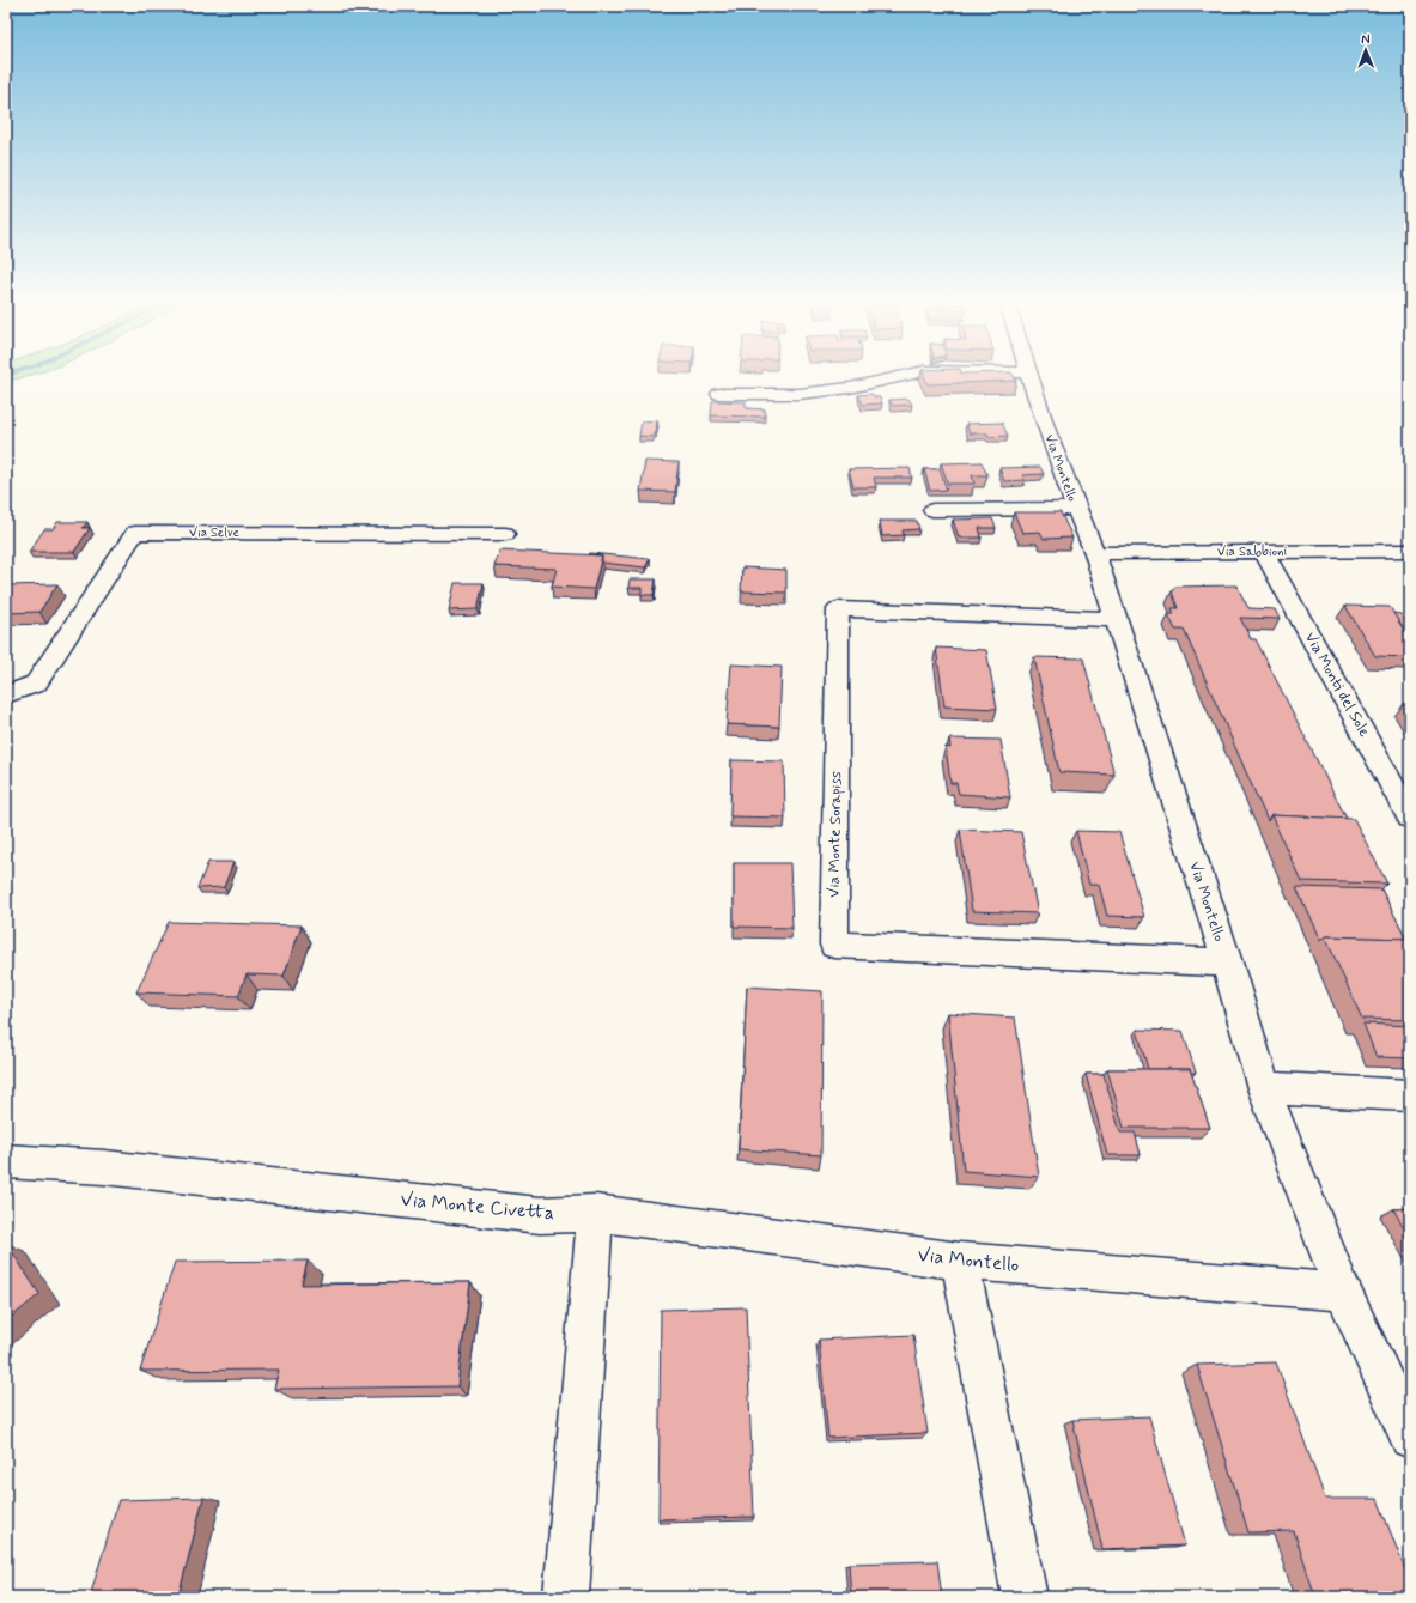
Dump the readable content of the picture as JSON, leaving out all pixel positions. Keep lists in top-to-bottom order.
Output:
{
  "streets": {
    "street": [
      "Via Montello",
      "Via Selve",
      "Via Sabbioni",
      "Via Monti del Sole",
      "Via Monte Sorapiss",
      "Via Monte Civetta"
    ]
  },
  "crossings": [
    ["Via Montello", "Via Sabbioni"],
    ["Via Montello", "Via Monte Sorapiss"],
    ["Via Montello", "Via Monte Civetta"],
    ["Via Sabbioni", "Via Monti del Sole"]
  ],
  "north": "top"
}
